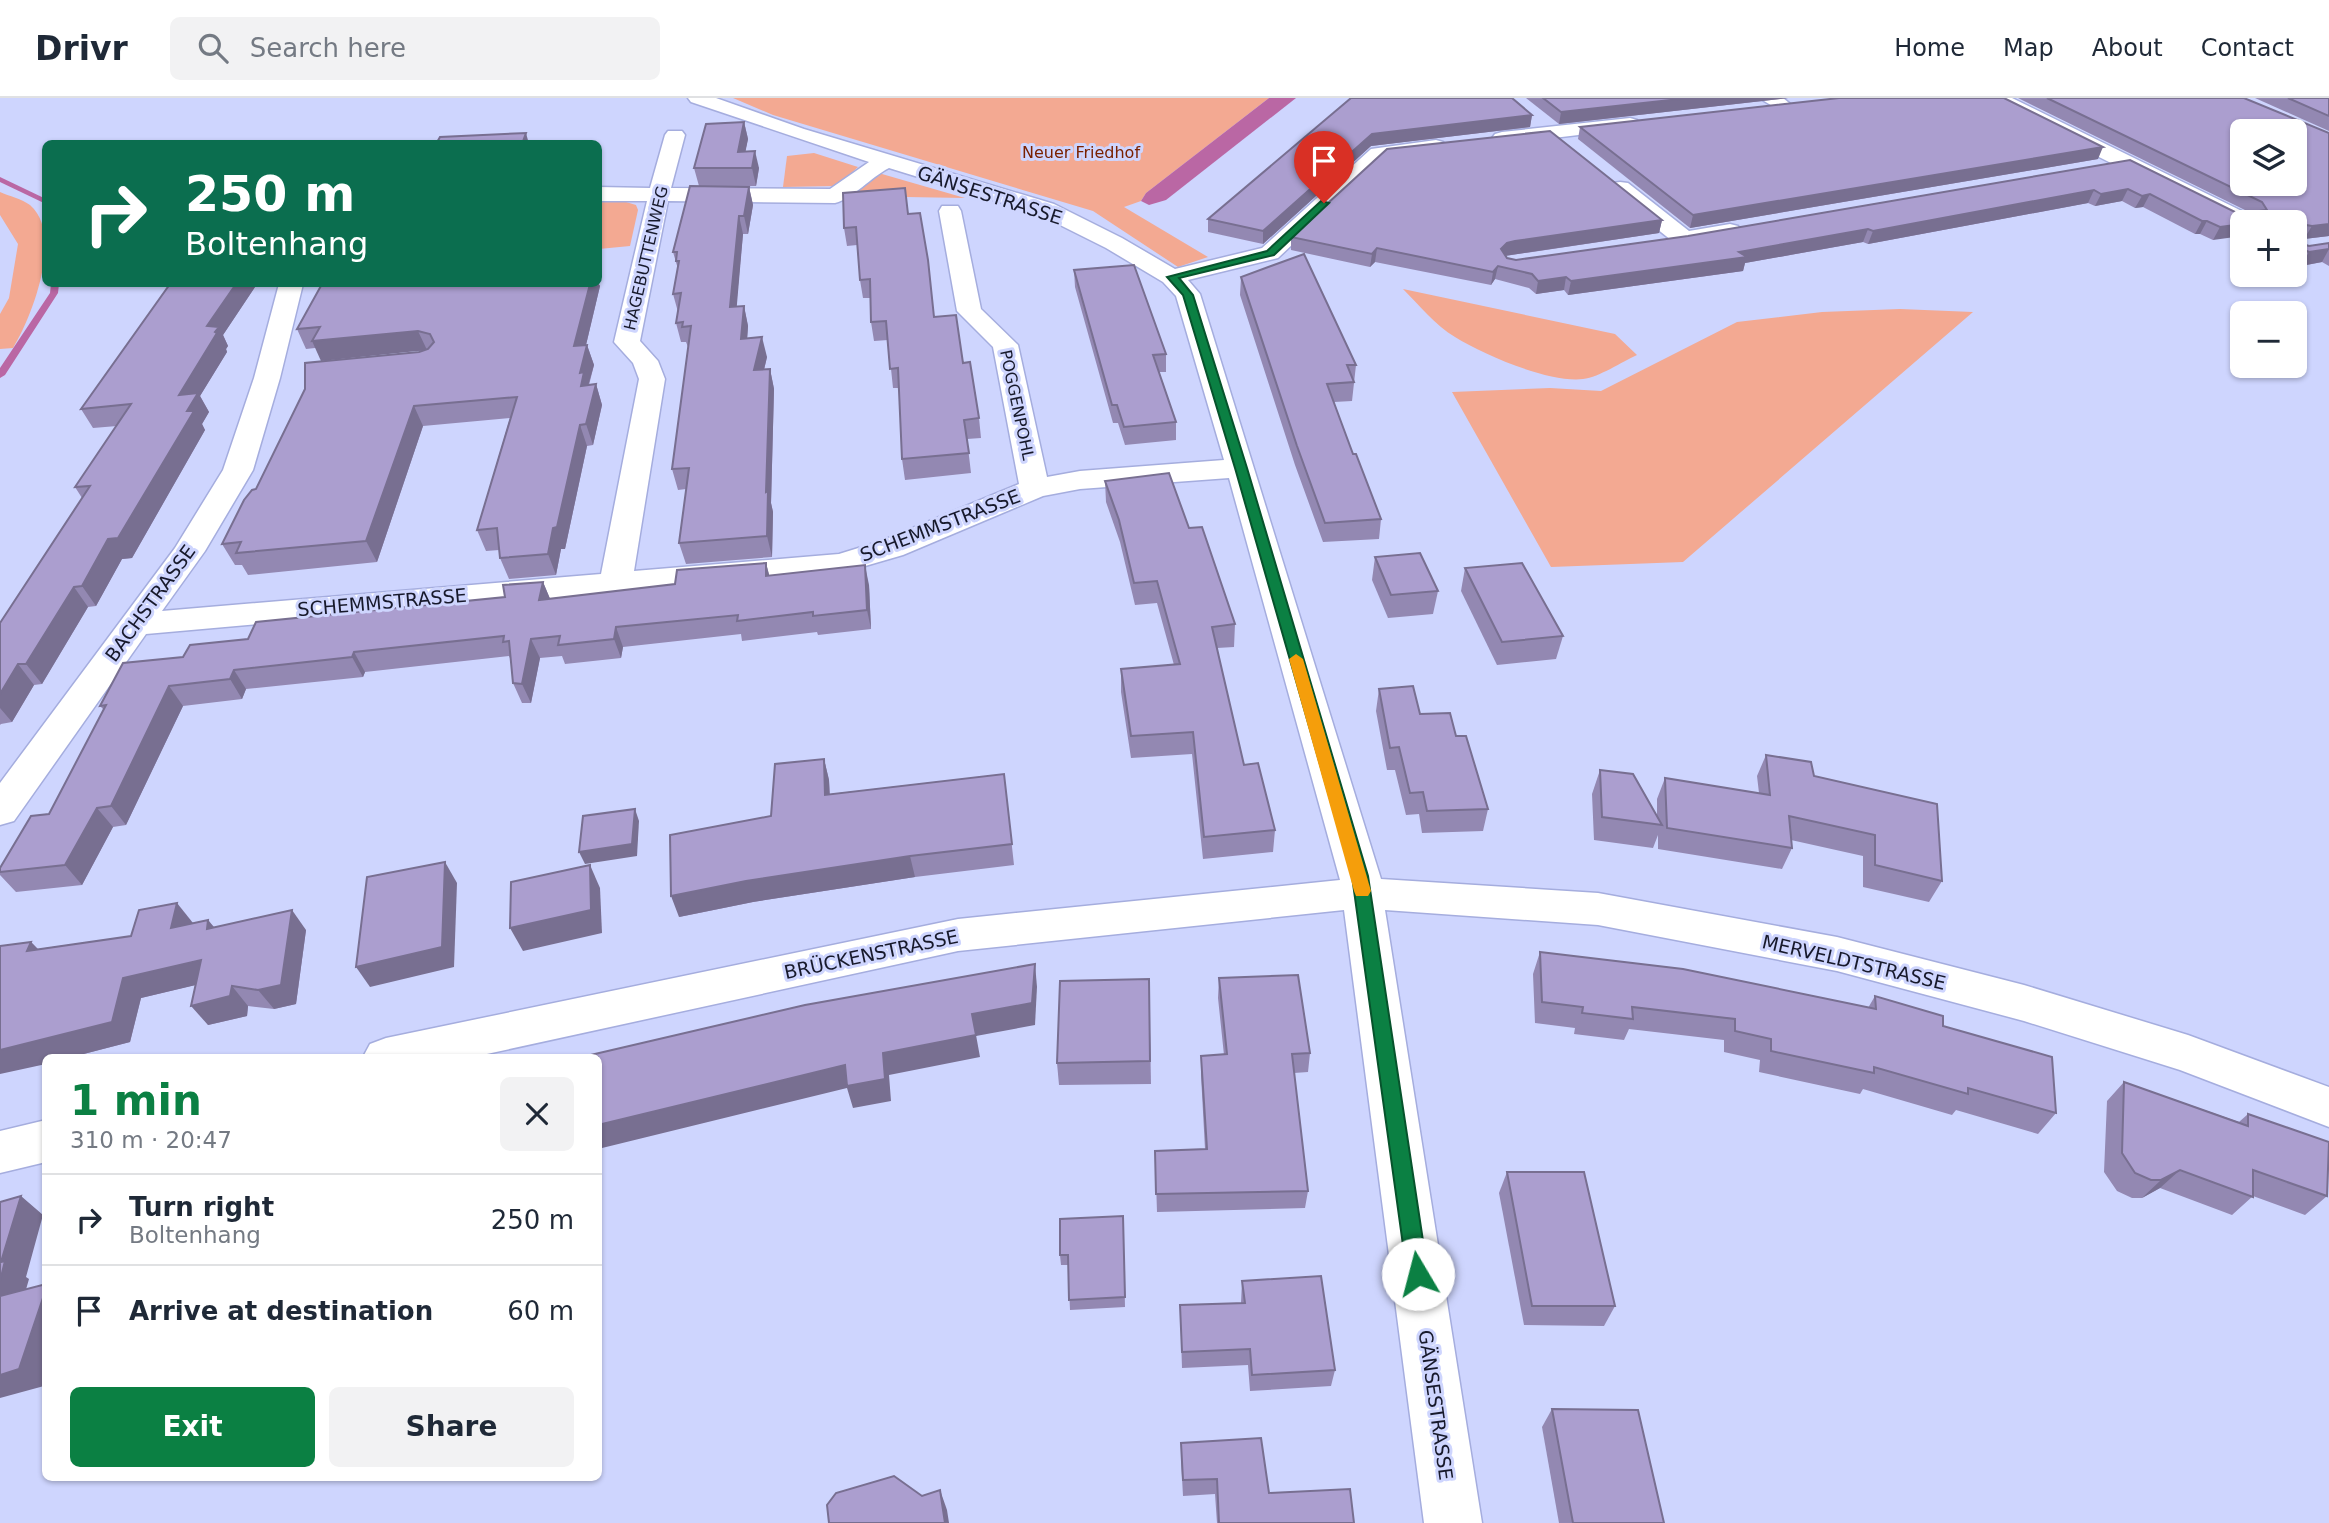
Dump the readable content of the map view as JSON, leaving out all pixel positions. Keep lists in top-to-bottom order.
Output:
{
  "streets": {
    "street": [
      "GÄNSESTRASSE",
      "HAGEBUTTENWEG",
      "POGGENPOHL",
      "SCHEMMSTRASSE",
      "BACHSTRASSE",
      "BRÜCKENSTRASSE",
      "MERVELDTSTRASSE"
    ]
  },
  "crossings": [
    ["GÄNSESTRASSE", "SCHEMMSTRASSE"],
    ["GÄNSESTRASSE", "BRÜCKENSTRASSE"],
    ["GÄNSESTRASSE", "MERVELDTSTRASSE"],
    ["HAGEBUTTENWEG", "SCHEMMSTRASSE"],
    ["POGGENPOHL", "SCHEMMSTRASSE"],
    ["SCHEMMSTRASSE", "BACHSTRASSE"],
    ["BRÜCKENSTRASSE", "MERVELDTSTRASSE"]
  ],
  "parks": ["Neuer Friedhof"],
  "page": {
    "header": "Drivr",
    "search": "Search here",
    "nav": [
      "Home",
      "Map",
      "About",
      "Contact"
    ],
    "map_buttons": ["+", "−"],
    "turn": ["250 m", "Boltenhang"],
    "heading": ["1 min", "310 m · 20:47"],
    "list": [
      {
        "name": "Turn right",
        "note": "Boltenhang",
        "value": "250 m"
      },
      {
        "name": "Arrive at destination",
        "value": "60 m"
      }
    ],
    "buttons": ["Exit", "Share"]
  }
}
